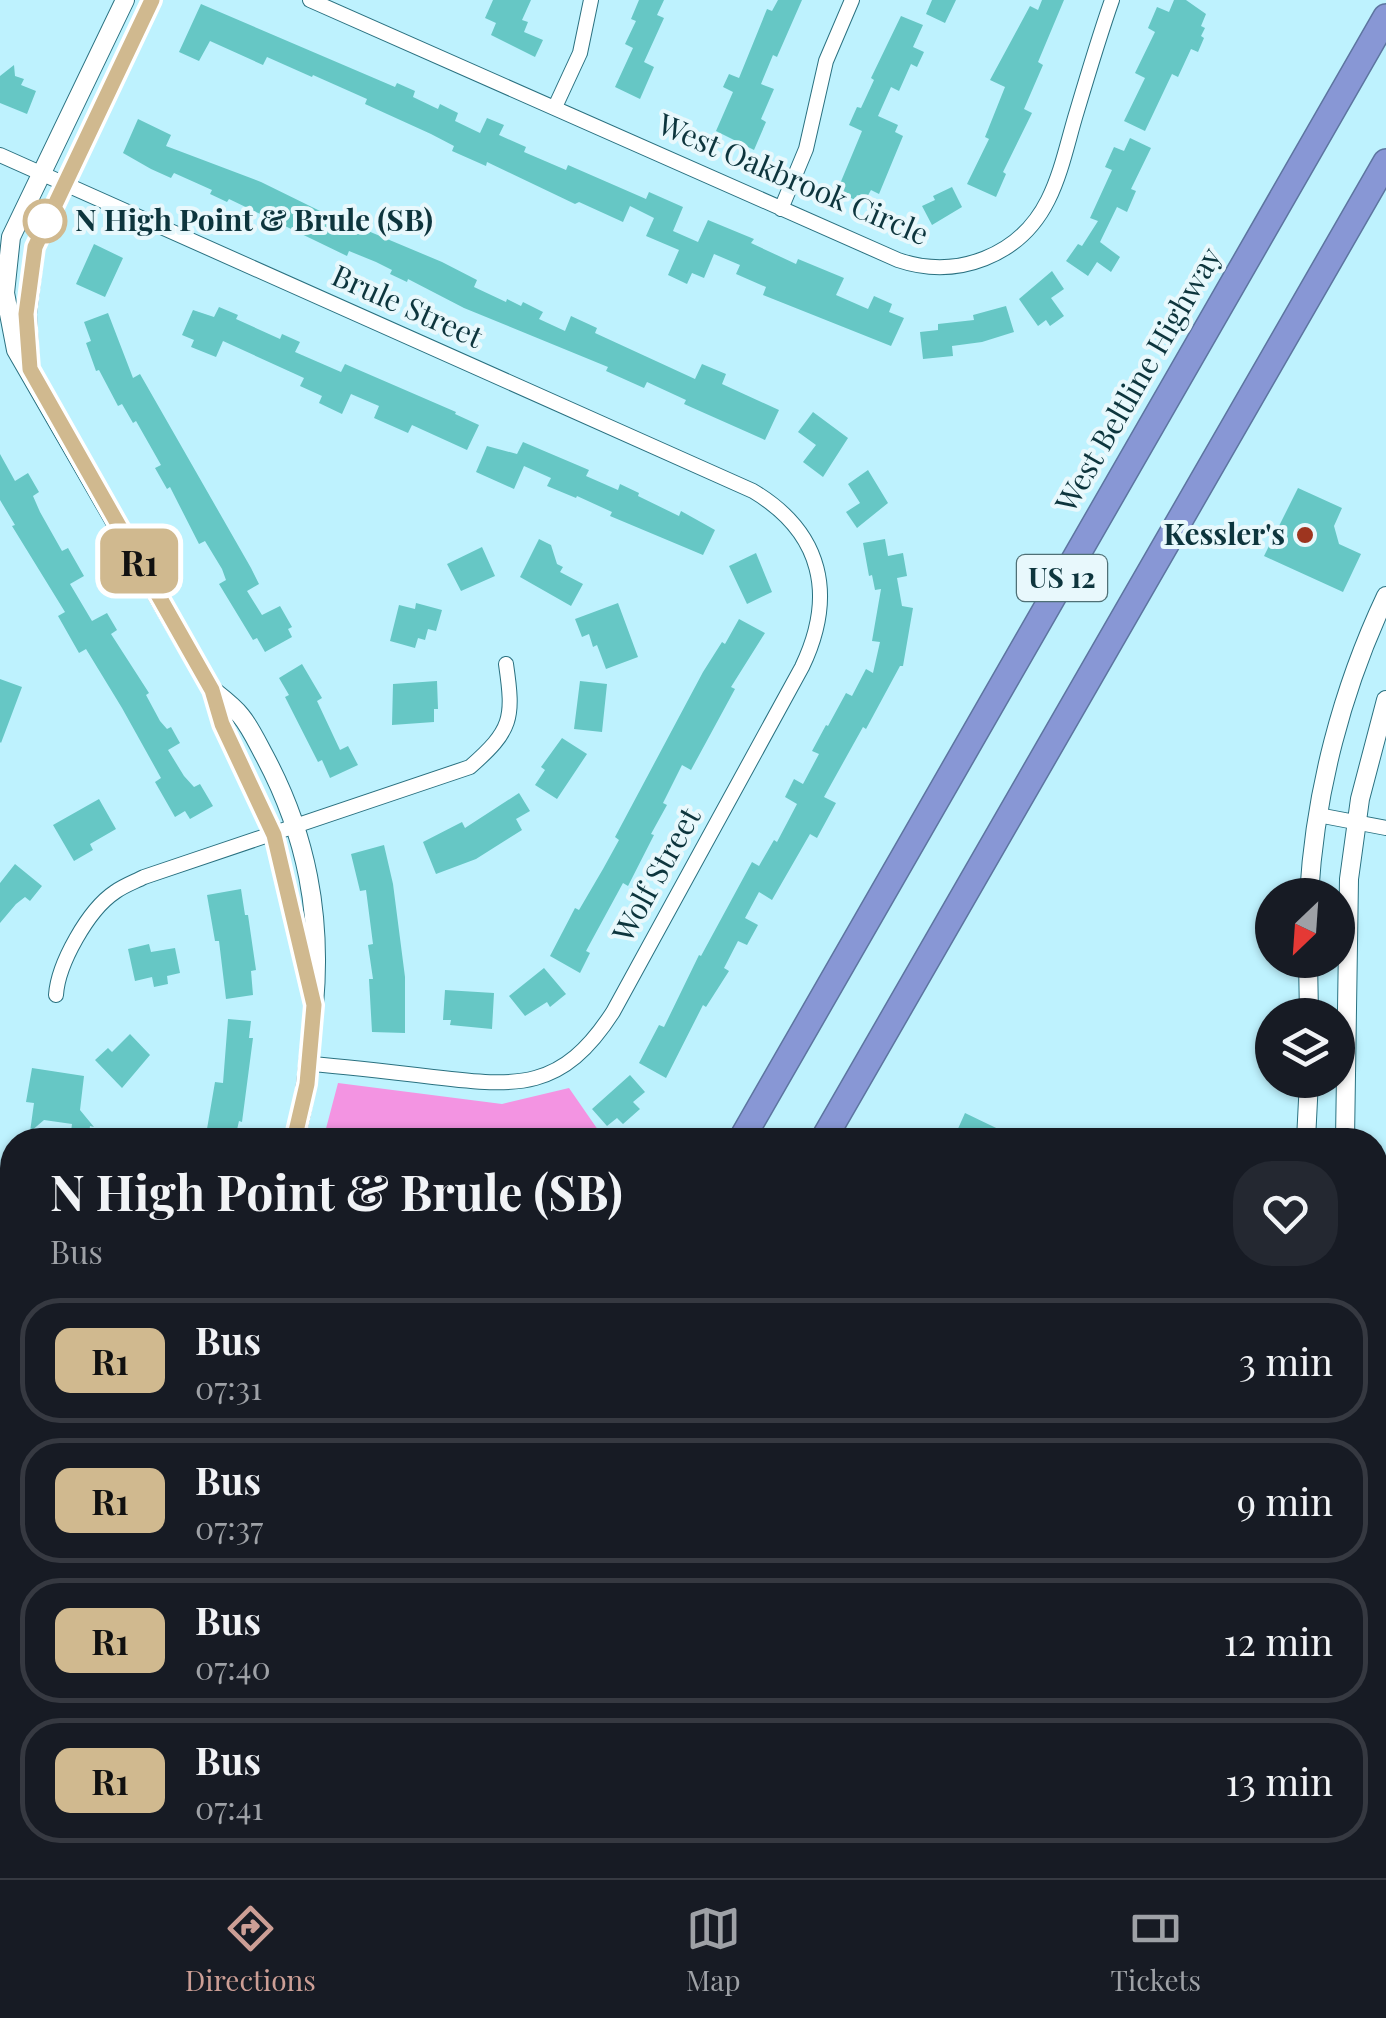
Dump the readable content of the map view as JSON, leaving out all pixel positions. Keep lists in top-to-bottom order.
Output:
{
  "streets": {
    "highway": ["West Beltline Highway", "US 12"],
    "street": ["West Oakbrook Circle", "Brule Street", "Wolf Street"]
  },
  "crossings": [
    ["Brule Street", "Wolf Street"]
  ],
  "places": ["N High Point & Brule (SB)", "Kessler's"],
  "lines": ["bus line R1"],
  "north": "bottom left",
  "page": {
    "on_map": "R1",
    "heading": ["N High Point & Brule (SB)", "Bus"],
    "list": [
      {
        "mark": "R1",
        "name": "Bus",
        "note": "07:31",
        "value": "3 min"
      },
      {
        "mark": "R1",
        "name": "Bus",
        "note": "07:37",
        "value": "9 min"
      },
      {
        "mark": "R1",
        "name": "Bus",
        "note": "07:40",
        "value": "12 min"
      },
      {
        "mark": "R1",
        "name": "Bus",
        "note": "07:41",
        "value": "13 min"
      }
    ],
    "tabs": ["Directions", "Map", "Tickets"]
  }
}
